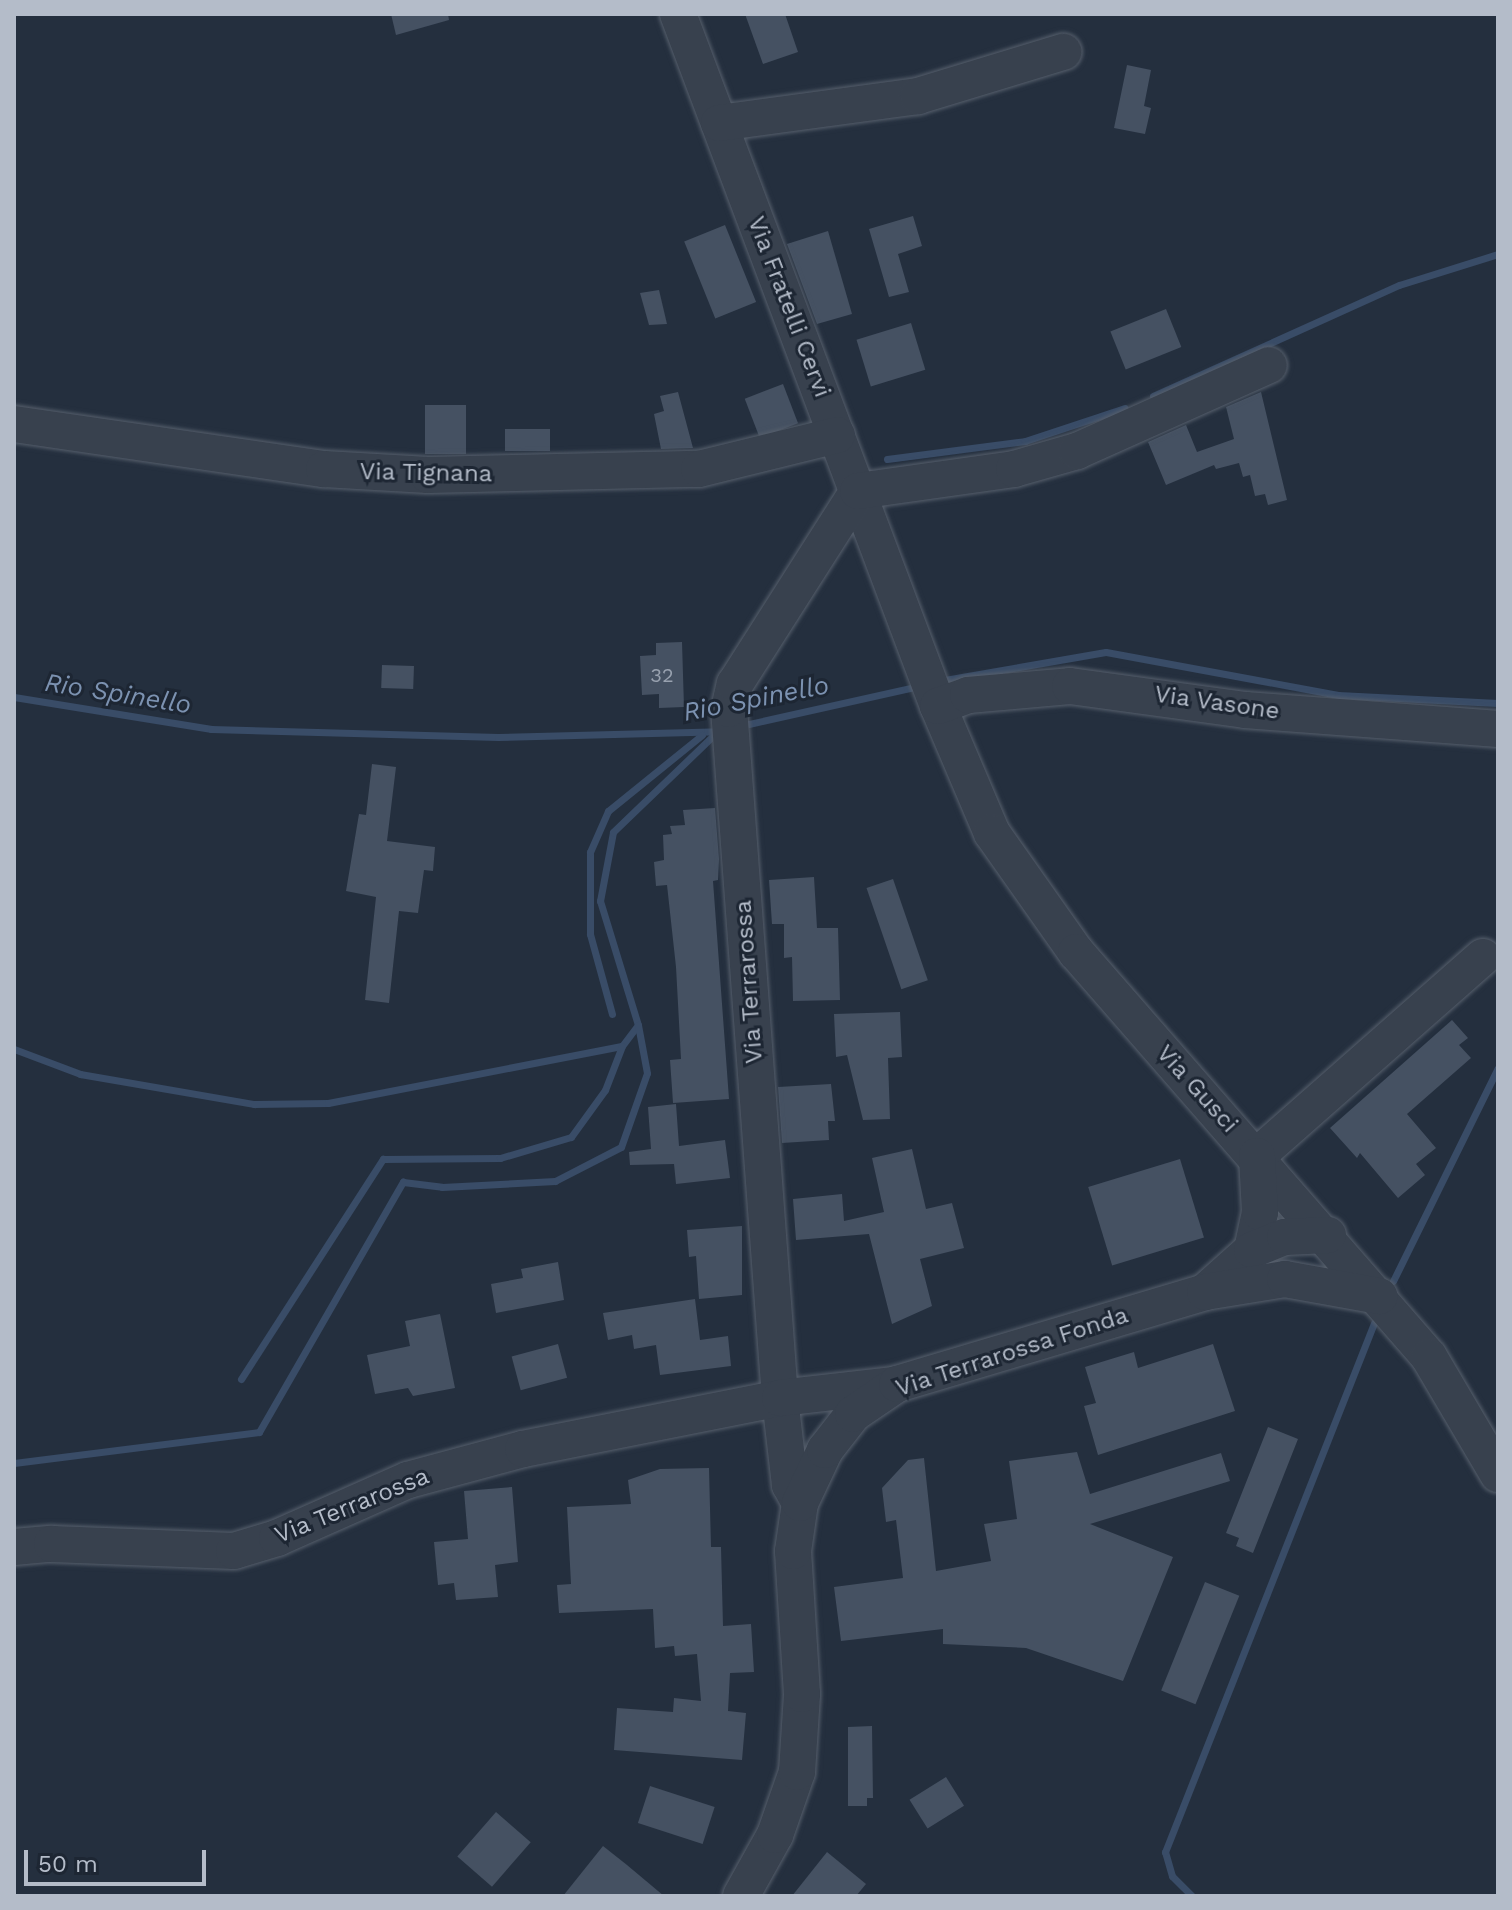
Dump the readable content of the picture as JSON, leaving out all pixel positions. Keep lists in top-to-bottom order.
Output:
{
  "streets": {
    "street": [
      "Via Fratelli Cervi",
      "Via Tignana",
      "Via Vasone",
      "Via Terrarossa",
      "Via Gusci",
      "Via Terrarossa Fonda"
    ]
  },
  "crossings": [
    ["Via Fratelli Cervi", "Via Tignana"],
    ["Via Fratelli Cervi", "Via Vasone"],
    ["Via Fratelli Cervi", "Via Terrarossa"],
    ["Via Fratelli Cervi", "Via Gusci"],
    ["Via Vasone", "Via Gusci"],
    ["Via Terrarossa", "Via Terrarossa Fonda"]
  ],
  "water": ["Rio Spinello"],
  "house_numbers": ["32"],
  "scale_bar": "50 m"
}
